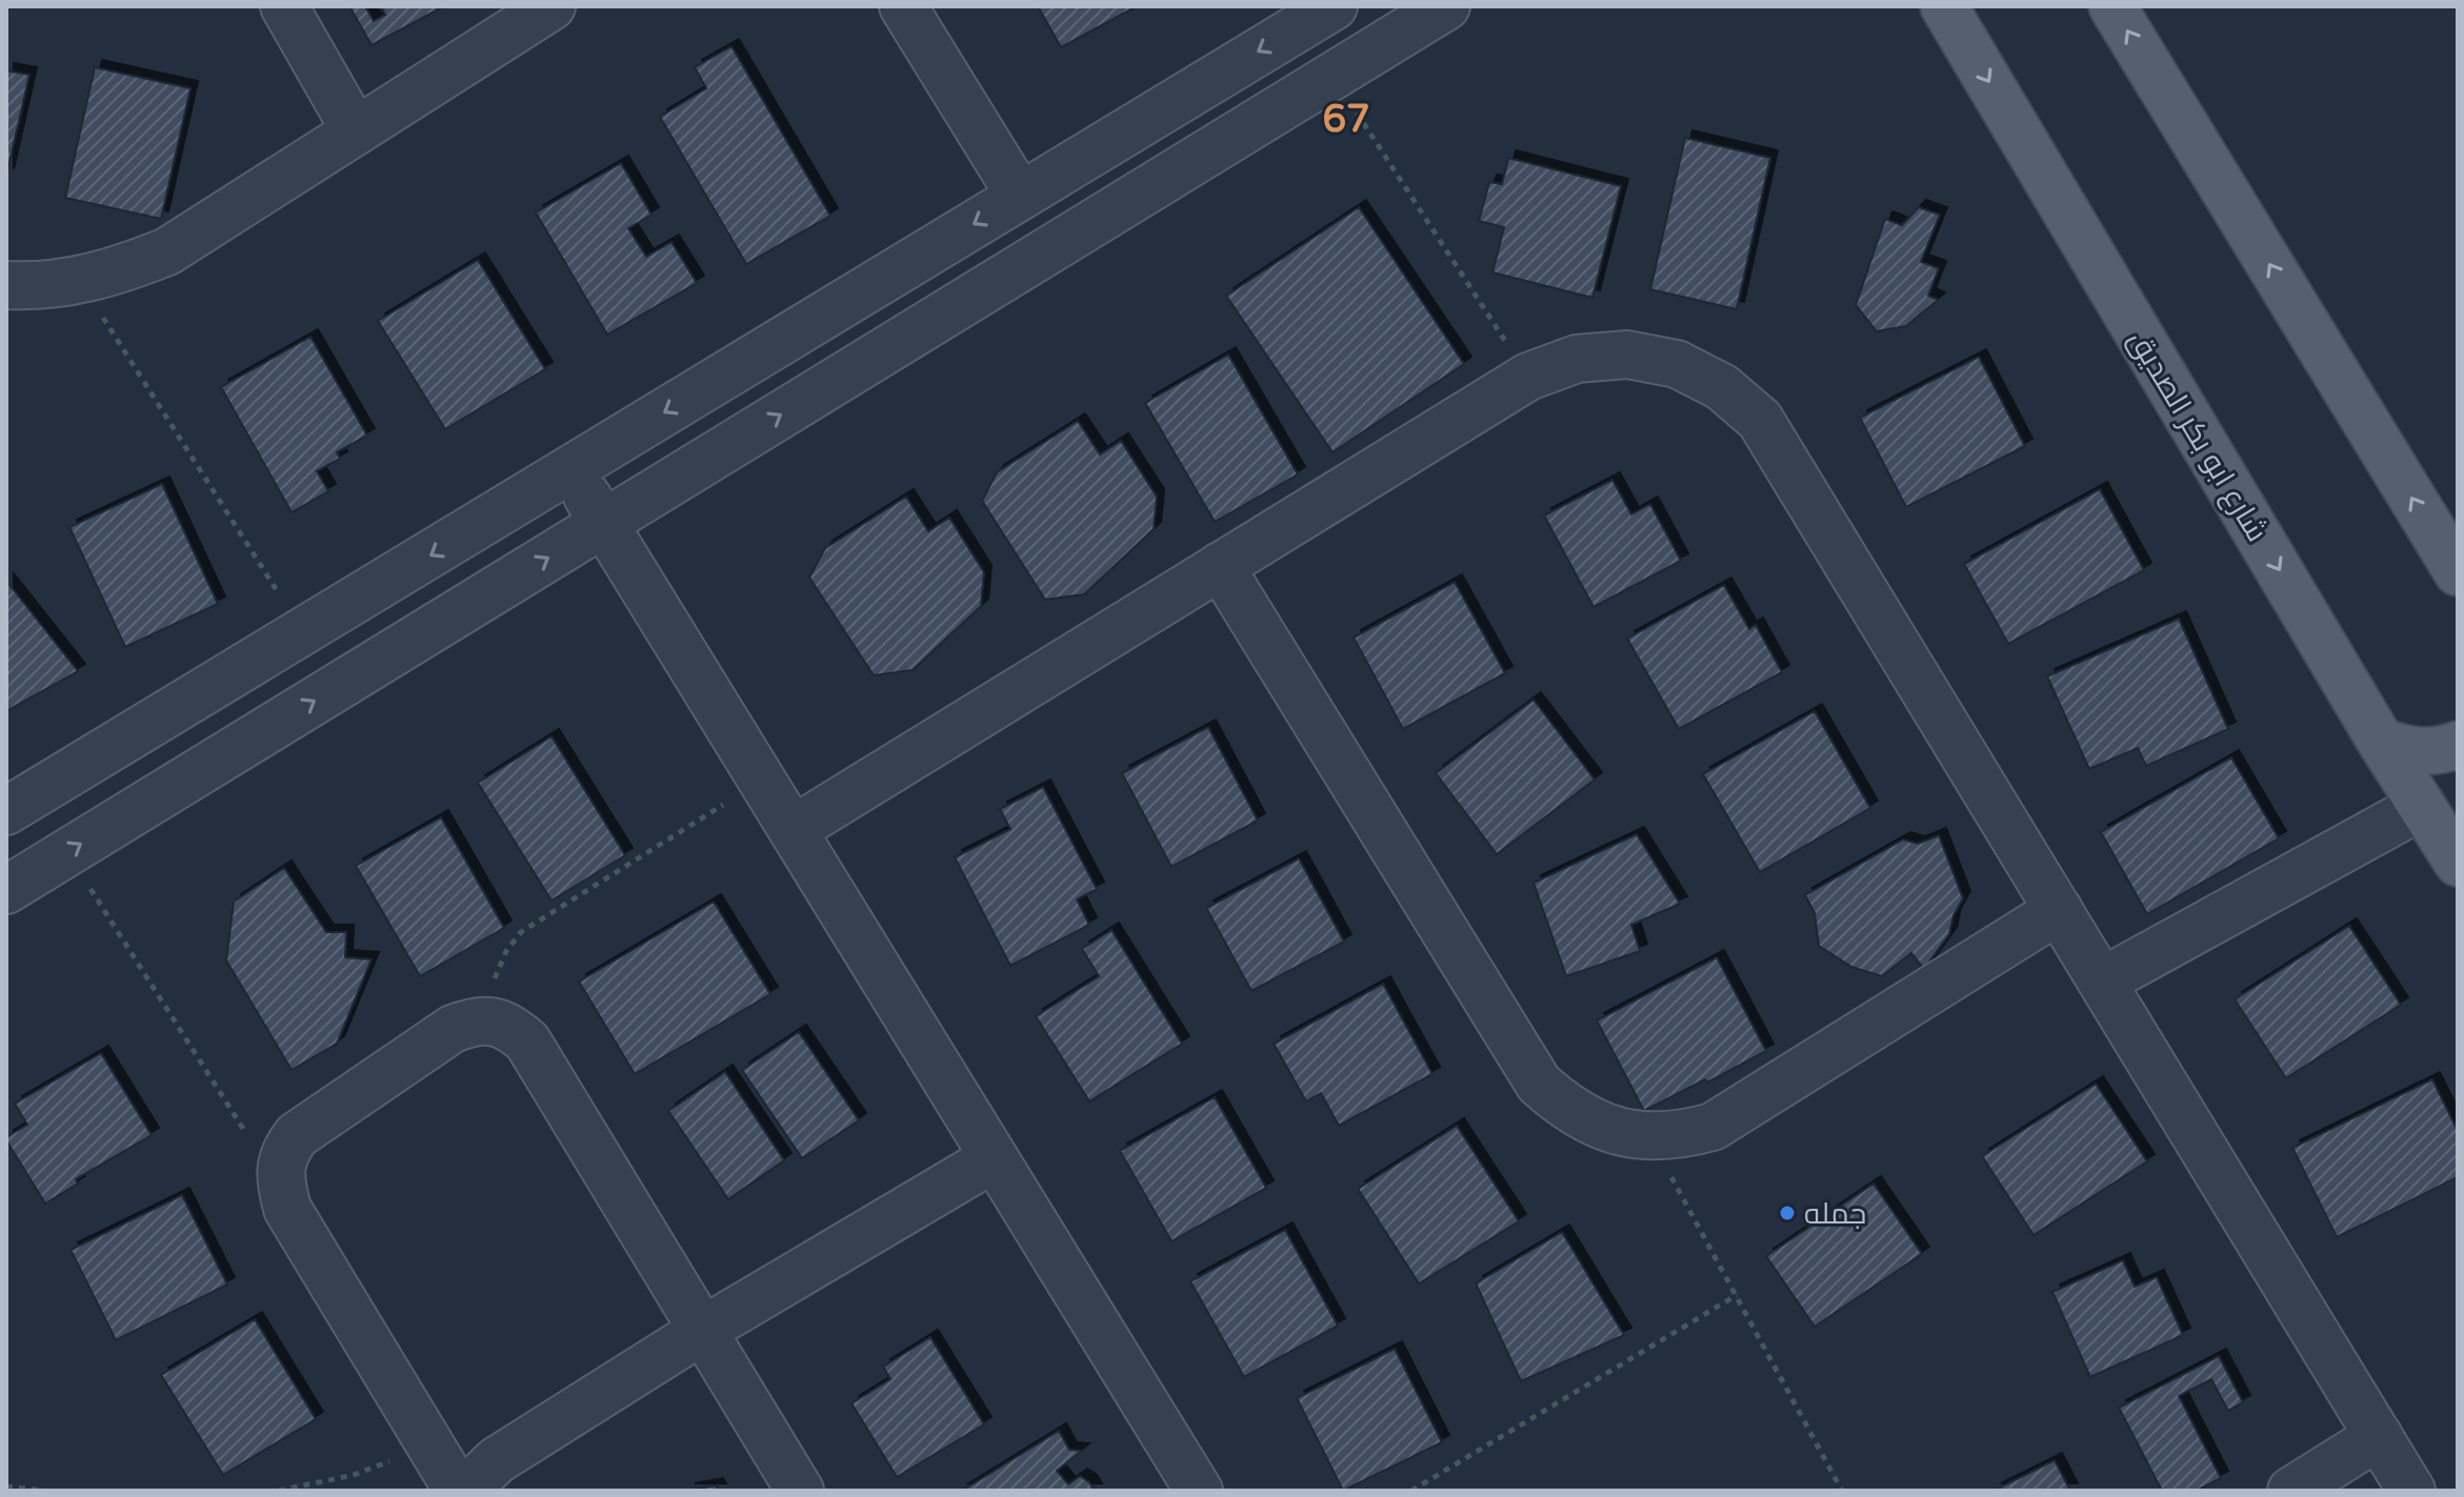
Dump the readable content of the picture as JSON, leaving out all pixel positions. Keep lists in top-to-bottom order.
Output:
{
  "streets": {
    "main road": ["شارع ابو بكر الصديق"]
  },
  "districts": ["67"],
  "places": ["جمله"]
}
